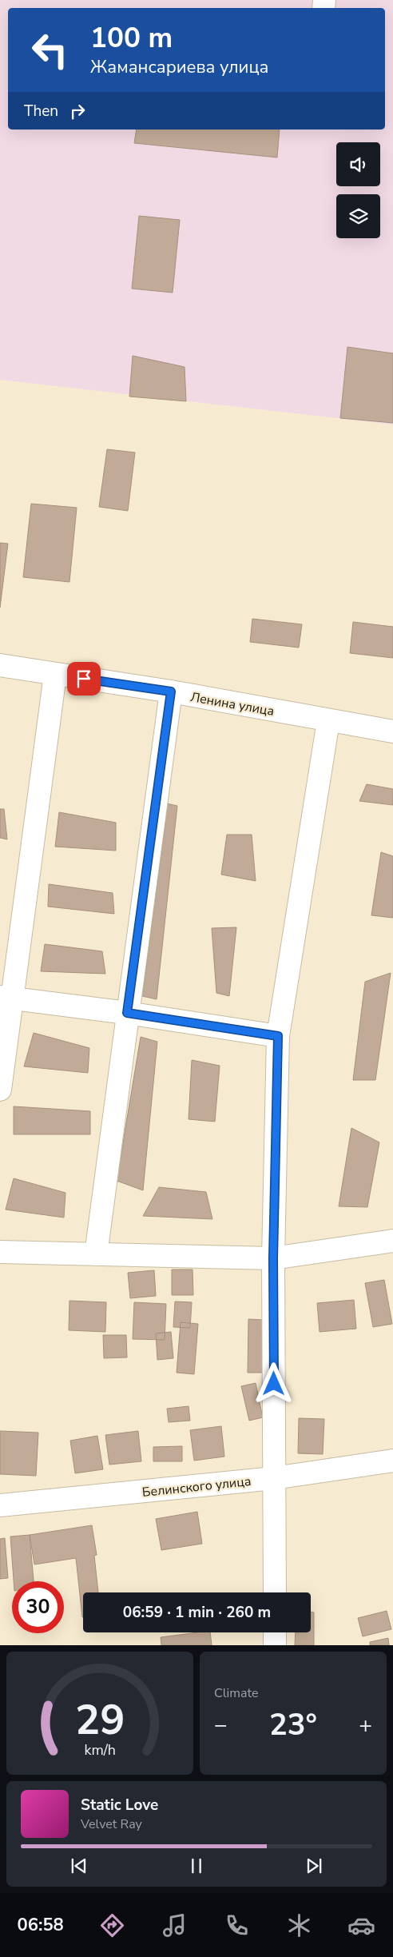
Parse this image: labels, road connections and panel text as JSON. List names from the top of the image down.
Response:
{
  "streets": {
    "street": ["Ленина улица", "Белинского улица"]
  },
  "page": {
    "turn": ["100 m", "Жамансариева улица"],
    "then": "Then",
    "limit": "30",
    "trip": "06:59 · 1 min · 260 m",
    "tile": "Climate",
    "heat": ["−", "23°", "+"],
    "song": ["Static Love", "Velvet Ray"],
    "tabs": "06:58",
    "gauge": ["29", "km/h"]
  }
}
